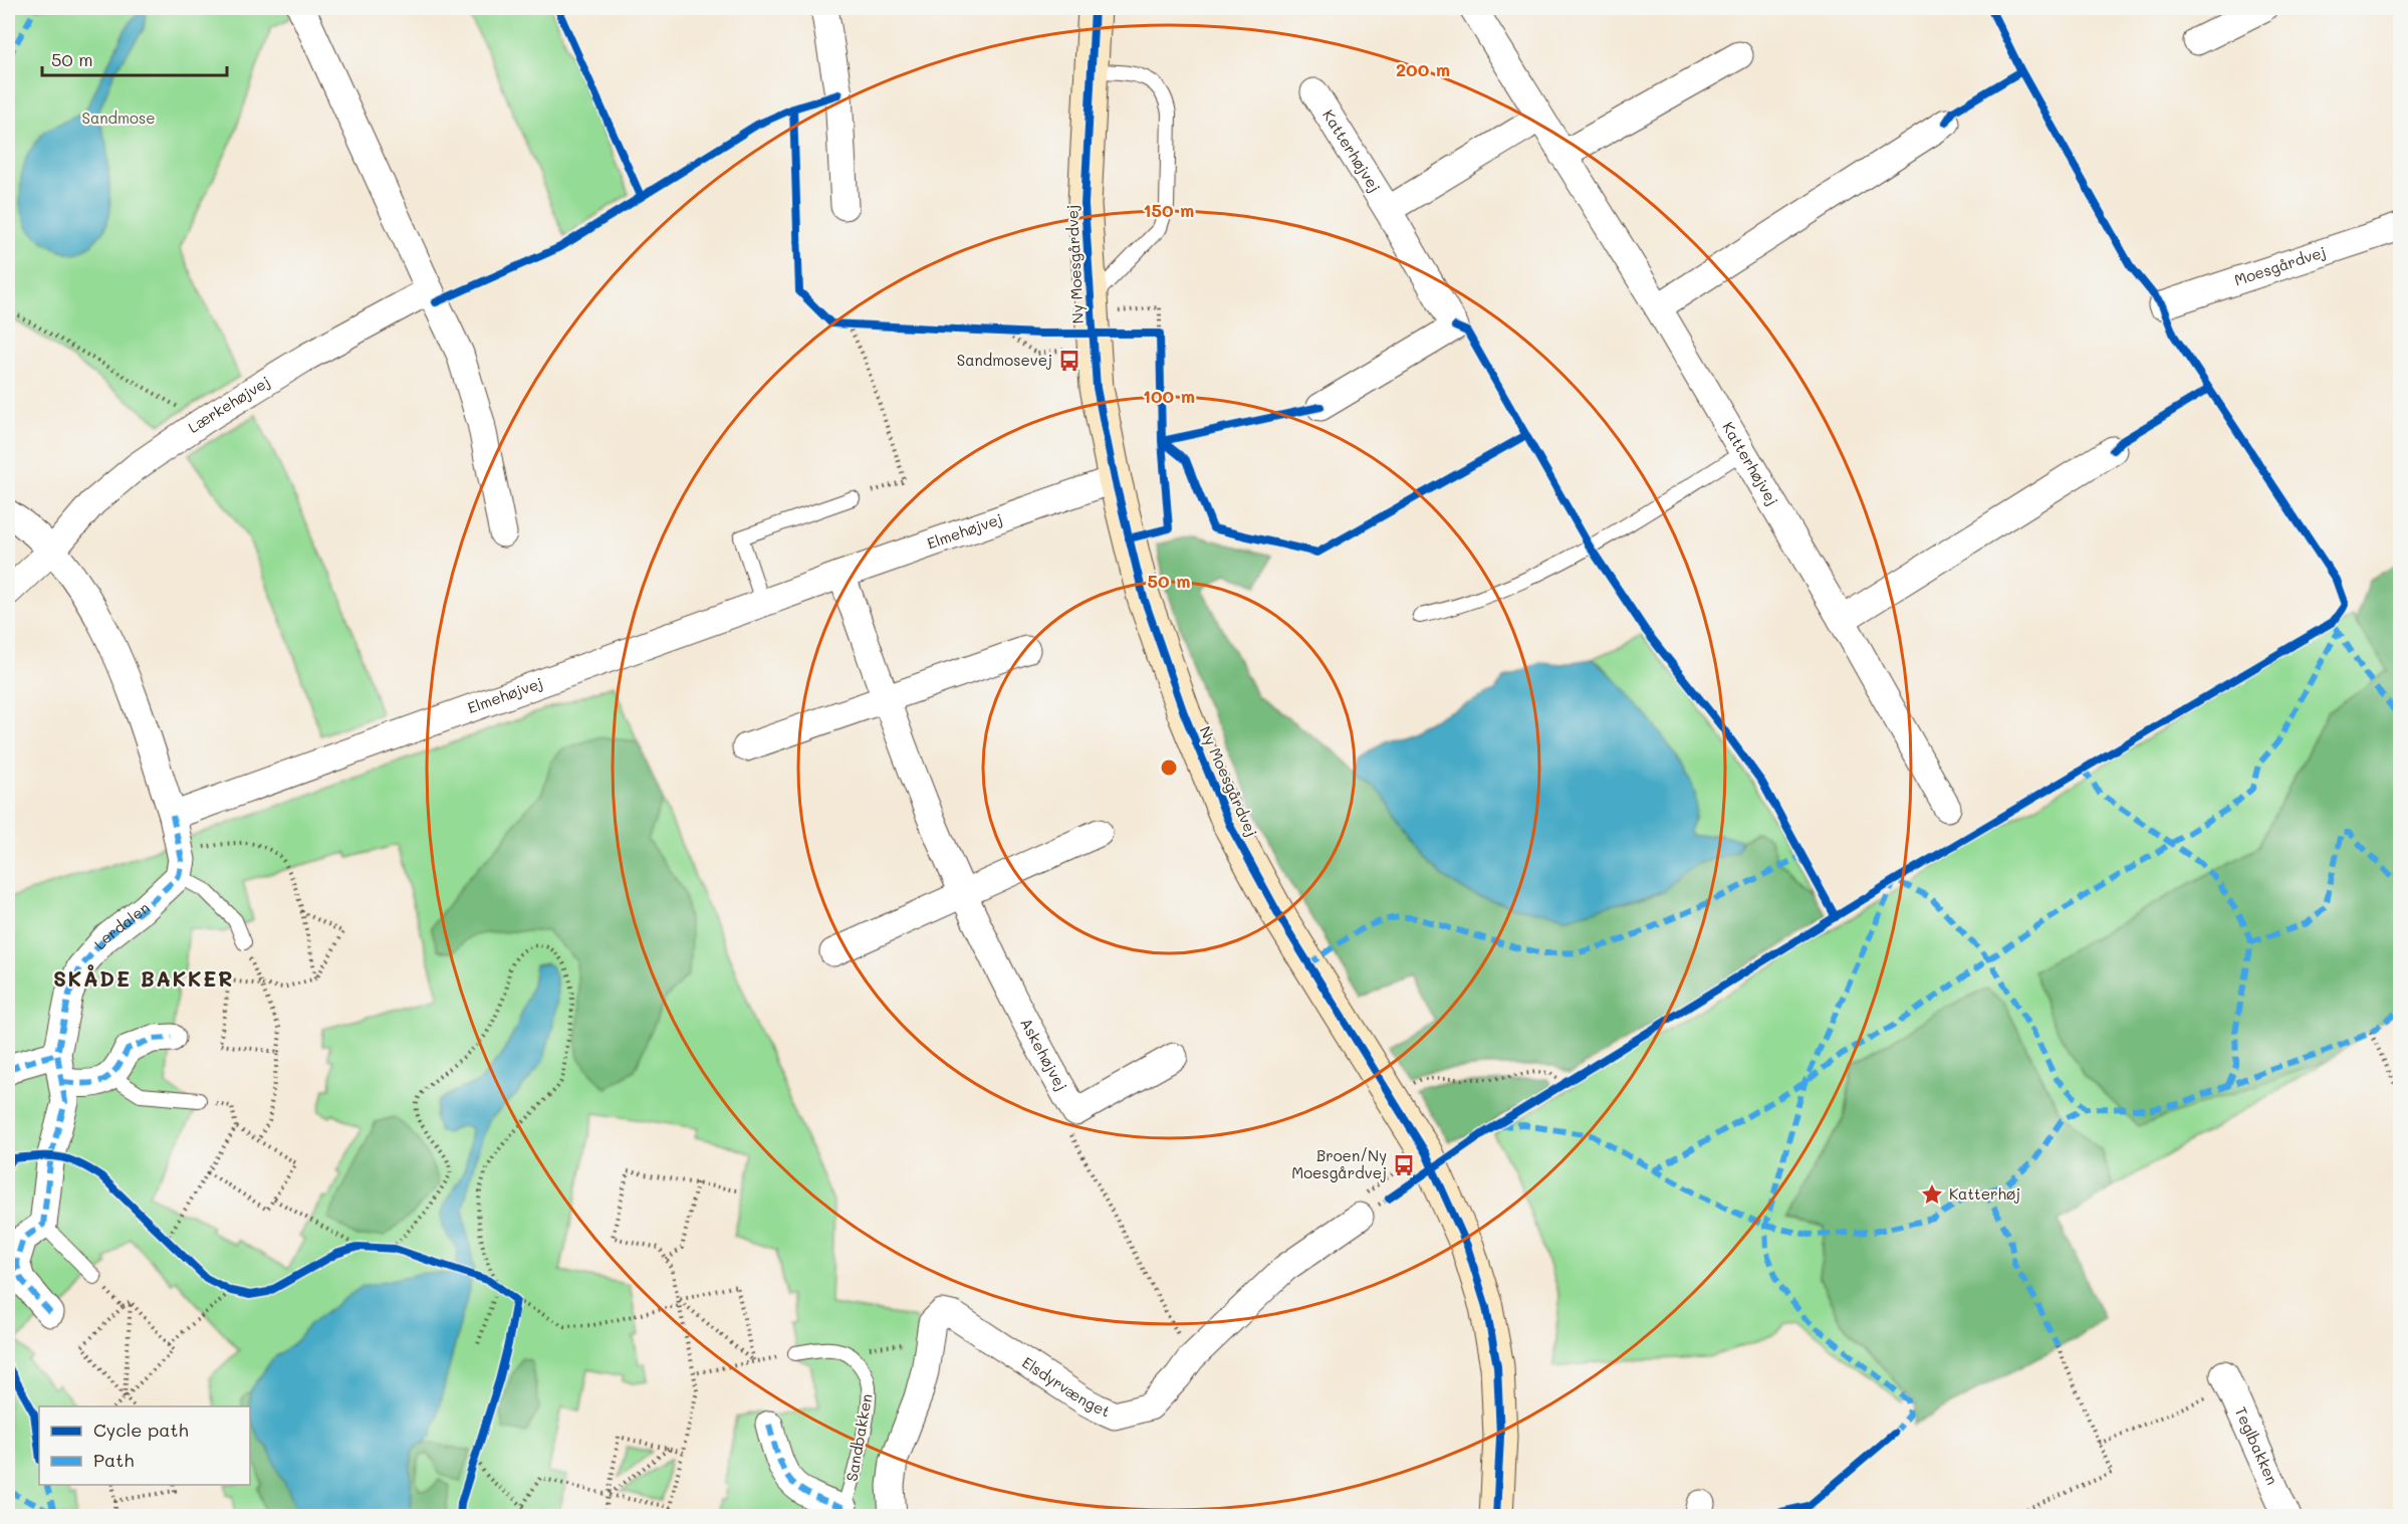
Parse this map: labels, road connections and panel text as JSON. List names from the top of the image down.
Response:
{
  "streets": {
    "street": [
      "Katterhøjvej",
      "Ny Moesgårdvej",
      "Moesgårdvej",
      "Lærkehøjvej",
      "Elmehøjvej",
      "Lerdalen",
      "Askehøjvej",
      "Elsdyrvænget",
      "Sandbakken",
      "Teglbakken"
    ]
  },
  "crossings": [
    ["Ny Moesgårdvej", "Elmehøjvej"],
    ["Elmehøjvej", "Askehøjvej"]
  ],
  "districts": ["SKÅDE BAKKER"],
  "parks": ["Sandmose"],
  "places": {
    "bus stop": ["Sandmosevej", "Broen/Ny Moesgårdvej"],
    "place": ["Katterhøj"]
  },
  "legend": ["Cycle path", "Path"],
  "scale_bar": "50 m",
  "rings": [
    "200 m",
    "150 m",
    "100 m",
    "50 m"
  ]
}
